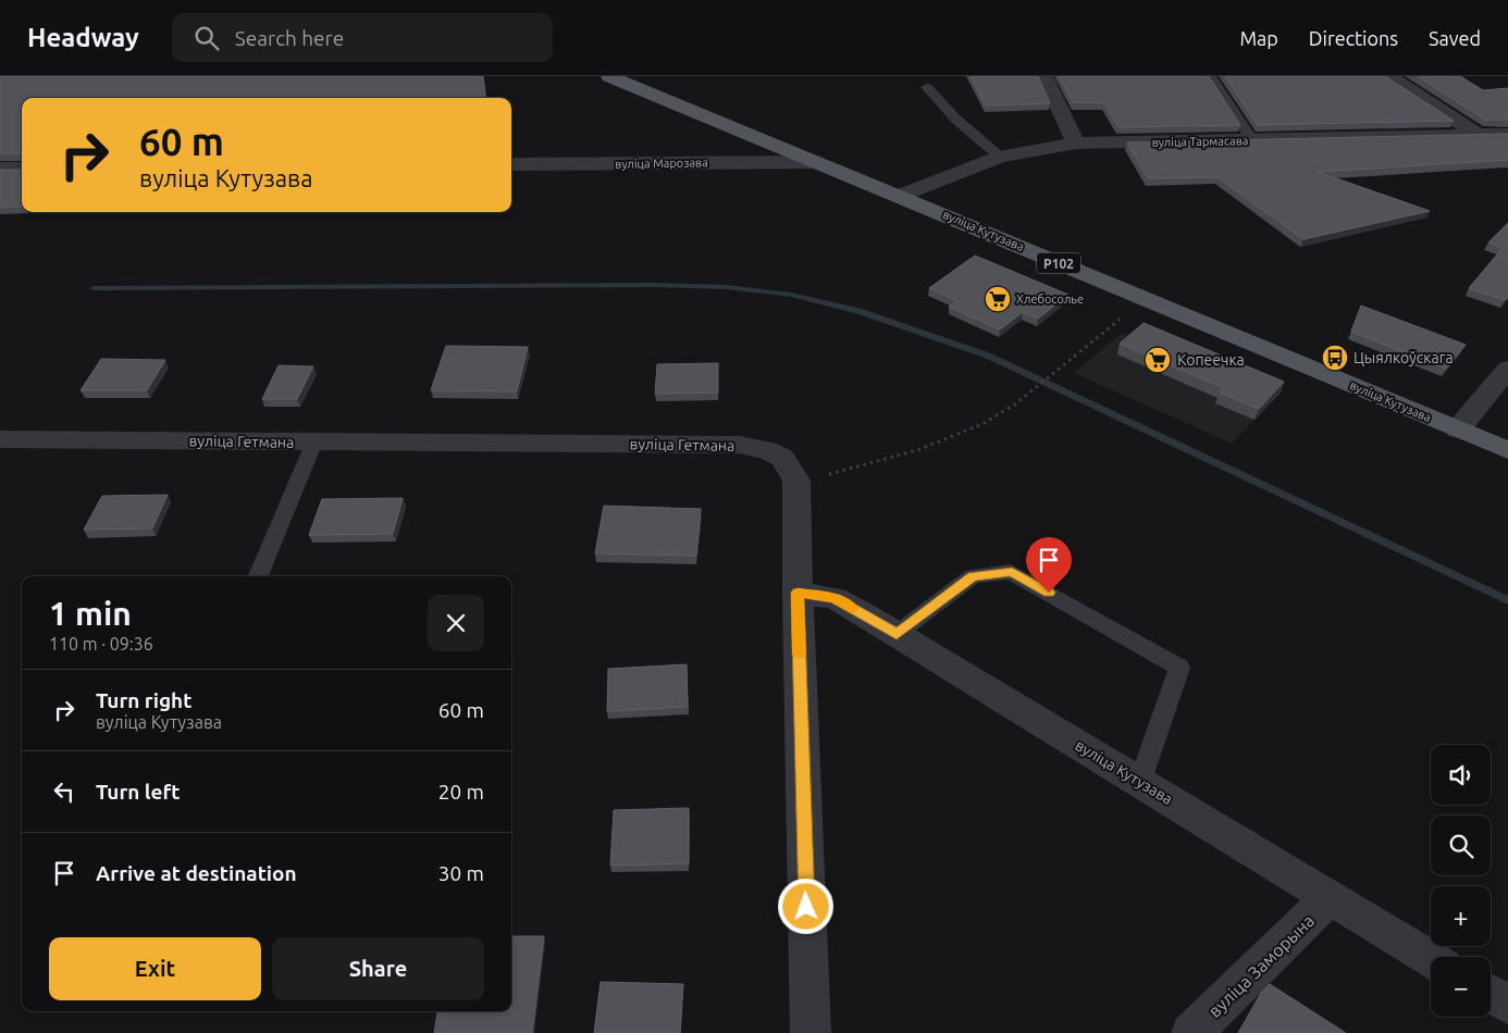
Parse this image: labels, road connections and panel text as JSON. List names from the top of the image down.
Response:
{
  "streets": {
    "main road": ["вуліца Кутузава", "Р102"],
    "street": [
      "вуліца Тармасава",
      "вуліца Марозава",
      "вуліца Гетмана",
      "вуліца Заморына"
    ]
  },
  "crossings": [
    ["вуліца Тармасава", "вуліца Кутузава"],
    ["вуліца Марозава", "вуліца Кутузава"],
    ["вуліца Кутузава", "вуліца Заморына"]
  ],
  "places": {
    "supermarket": ["Хлебосолье", "Копеечка"],
    "bus stop": ["Цыялкоўскага"]
  },
  "page": {
    "header": "Headway",
    "search": "Search here",
    "nav": ["Map", "Directions", "Saved"],
    "turn": ["60 m", "вуліца Кутузава"],
    "heading": ["1 min", "110 m · 09:36"],
    "list": [
      {
        "name": "Turn right",
        "note": "вуліца Кутузава",
        "value": "60 m"
      },
      {
        "name": "Turn left",
        "value": "20 m"
      },
      {
        "name": "Arrive at destination",
        "value": "30 m"
      }
    ],
    "map_buttons": ["+", "−"],
    "buttons": ["Exit", "Share"]
  }
}
